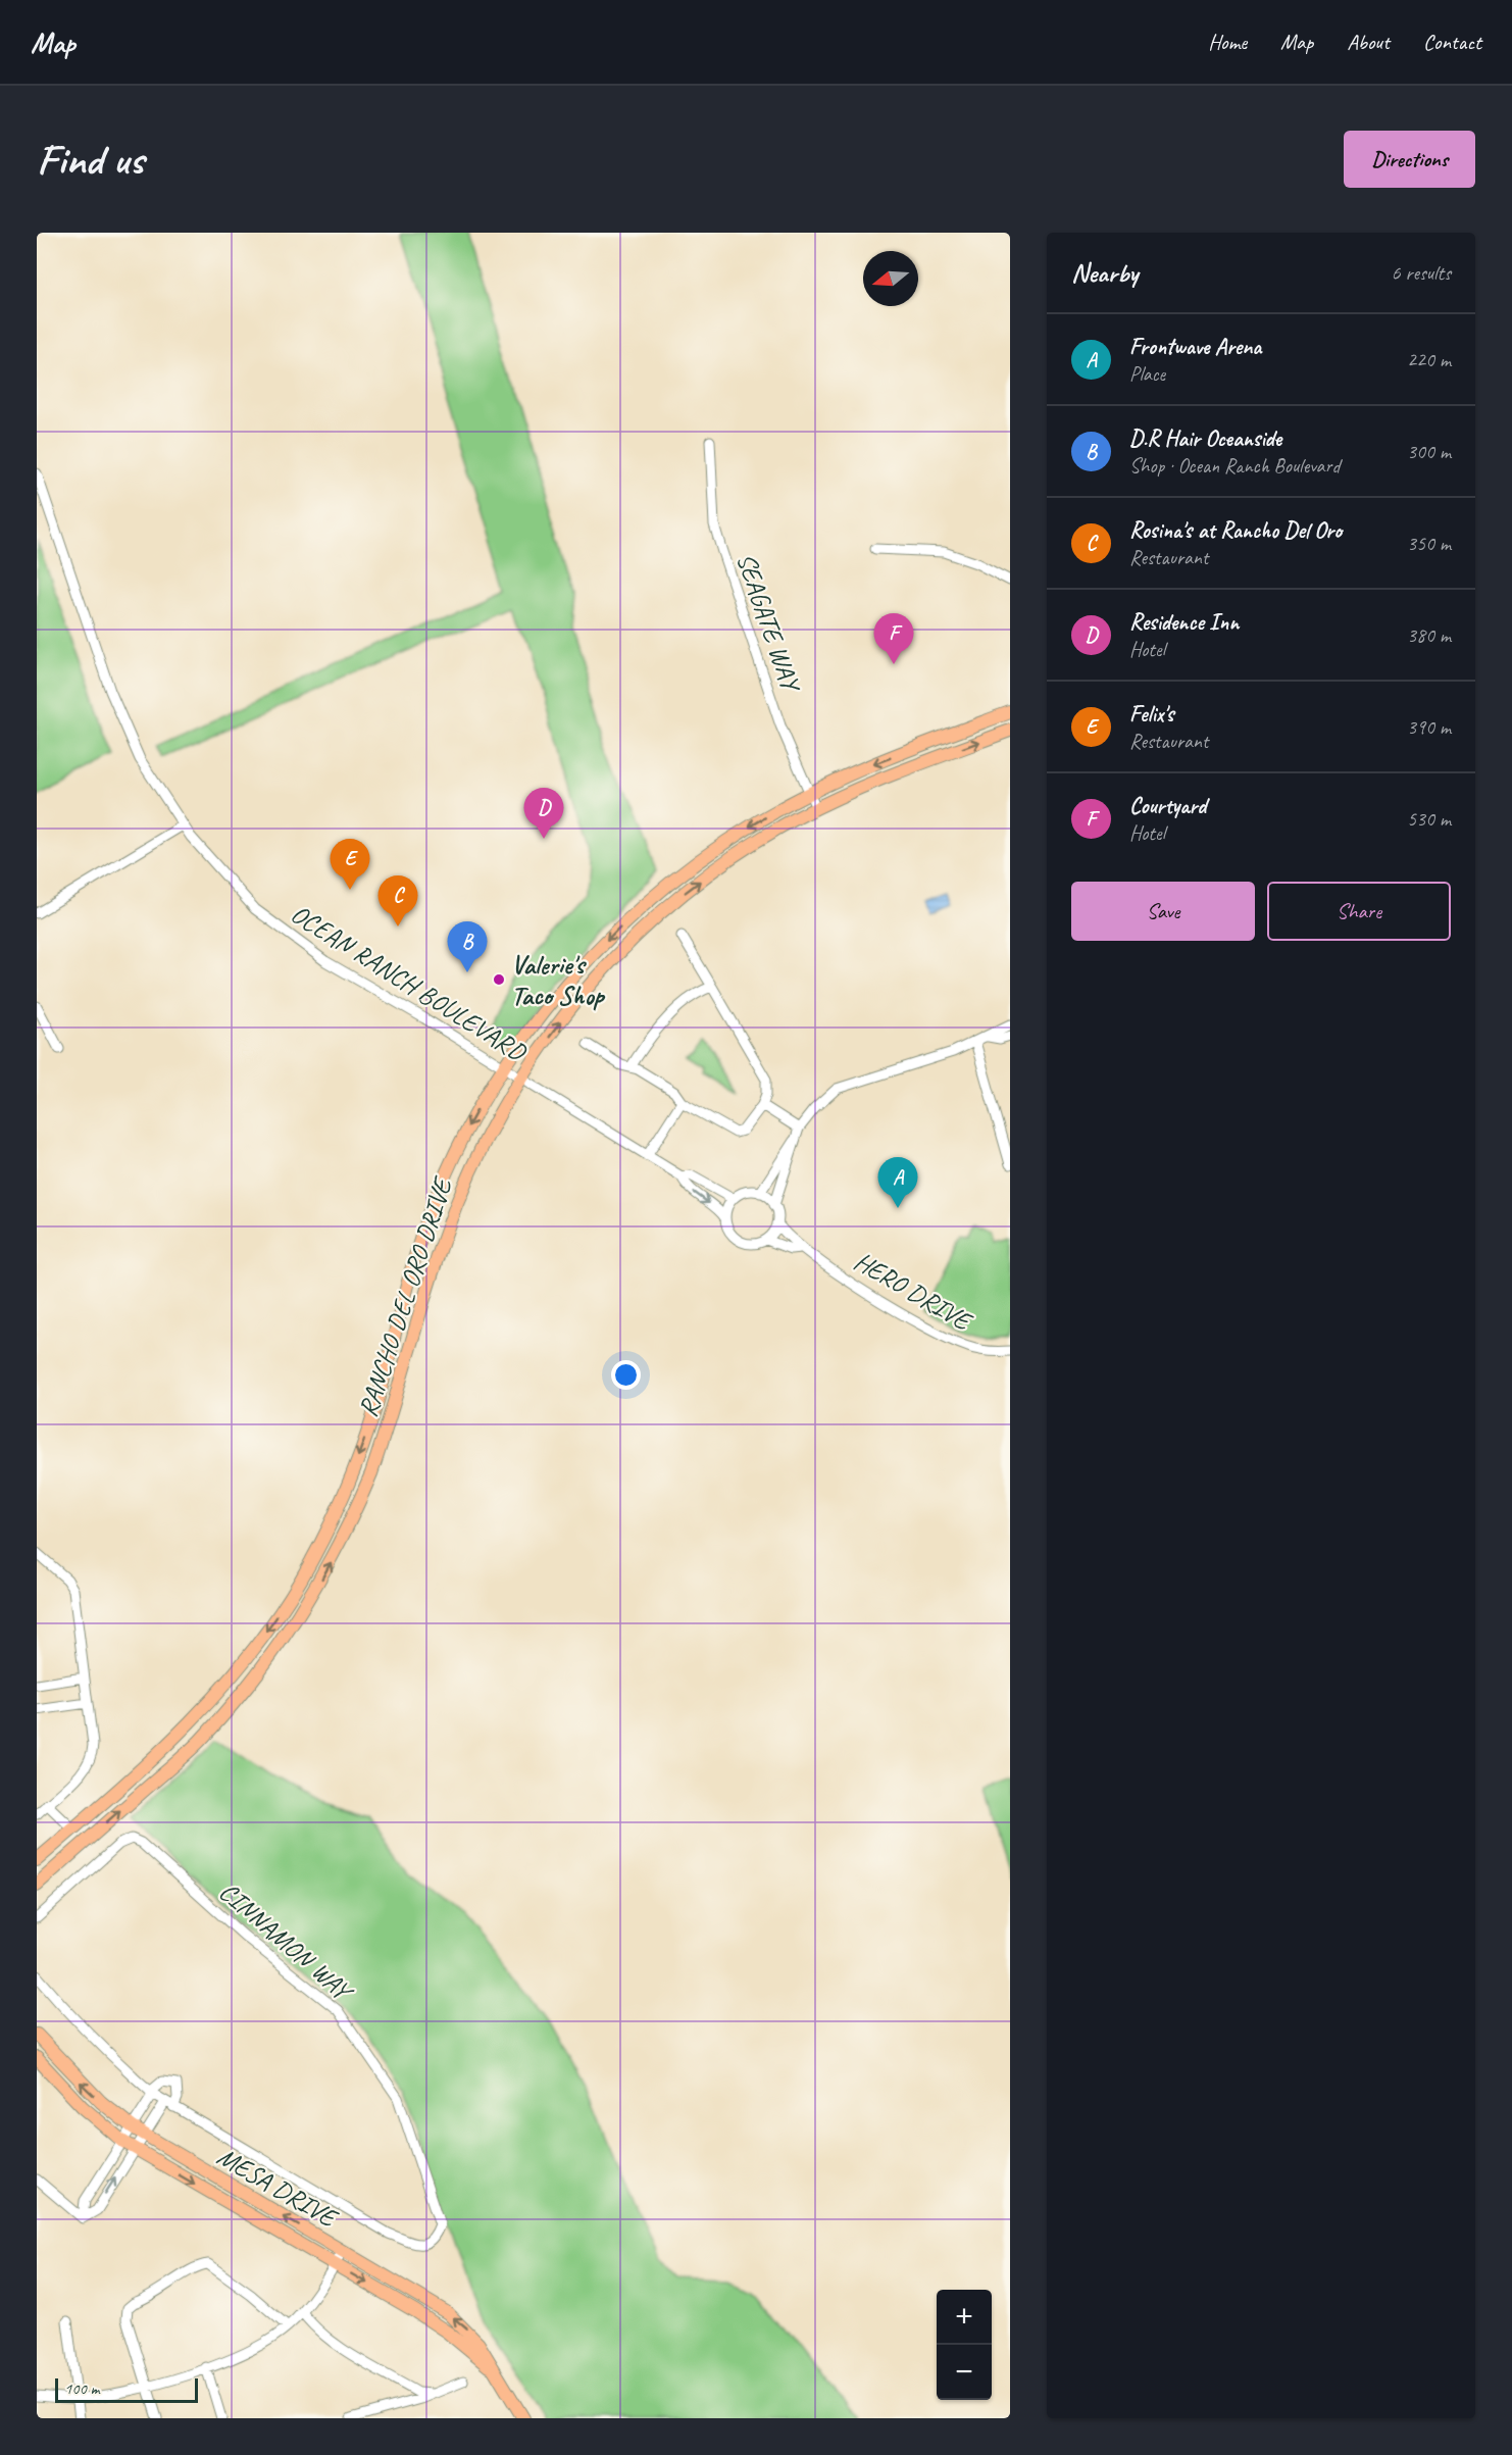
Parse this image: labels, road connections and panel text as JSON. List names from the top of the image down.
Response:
{
  "streets": {
    "main road": ["RANCHO DEL ORO DRIVE", "MESA DRIVE"],
    "street": [
      "SEAGATE WAY",
      "OCEAN RANCH BOULEVARD",
      "HERO DRIVE",
      "CINNAMON WAY"
    ]
  },
  "crossings": [
    ["SEAGATE WAY", "RANCHO DEL ORO DRIVE"],
    ["OCEAN RANCH BOULEVARD", "RANCHO DEL ORO DRIVE"]
  ],
  "places": ["Valerie's Taco Shop"],
  "scale_bar": "100 m",
  "north": "left",
  "page": {
    "header": "Map",
    "nav": [
      "Home",
      "Map",
      "About",
      "Contact"
    ],
    "buttons": [
      "Directions",
      ["Save", "Share"]
    ],
    "title": "Find us",
    "heading": ["Nearby", "6 results"],
    "list": [
      {
        "mark": "A",
        "name": "Frontwave Arena",
        "note": "Place",
        "value": "220 m"
      },
      {
        "mark": "B",
        "name": "D.R Hair Oceanside",
        "note": "Shop · Ocean Ranch Boulevard",
        "value": "300 m"
      },
      {
        "mark": "C",
        "name": "Rosina's at Rancho Del Oro",
        "note": "Restaurant",
        "value": "350 m"
      },
      {
        "mark": "D",
        "name": "Residence Inn",
        "note": "Hotel",
        "value": "380 m"
      },
      {
        "mark": "E",
        "name": "Felix's",
        "note": "Restaurant",
        "value": "390 m"
      },
      {
        "mark": "F",
        "name": "Courtyard",
        "note": "Hotel",
        "value": "530 m"
      }
    ],
    "pins": [
      "F",
      "D",
      "E",
      "C",
      "B",
      "A"
    ],
    "map_buttons": ["+", "−"],
    "scale": "100 m"
  }
}
